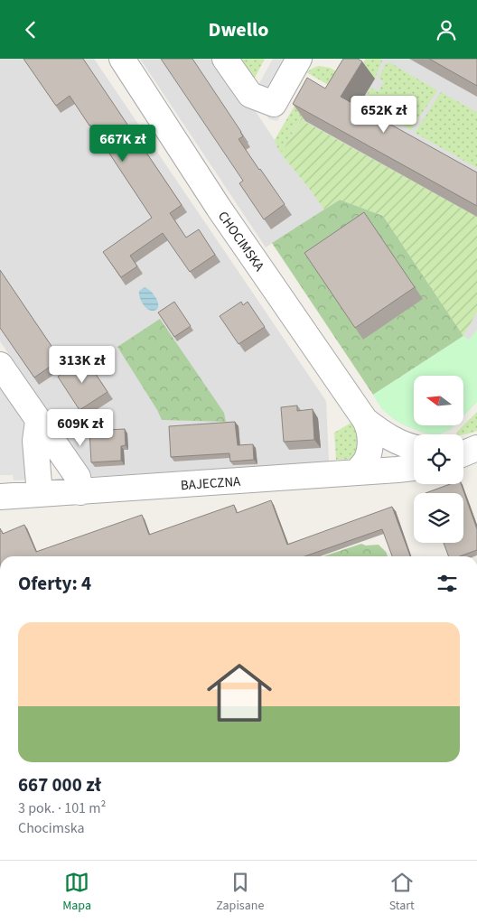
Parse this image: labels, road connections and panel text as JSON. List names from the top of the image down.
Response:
{
  "streets": {
    "street": ["CHOCIMSKA", "BAJECZNA"]
  },
  "crossings": [
    ["CHOCIMSKA", "BAJECZNA"]
  ],
  "north": "left",
  "page": {
    "header": "Dwello",
    "price": [
      "652K zł",
      "667K zł",
      "313K zł",
      "609K zł"
    ],
    "heading": "Oferty: 4",
    "list": [
      {
        "name": "667 000 zł",
        "note": "3 pok. · 101 m² · Chocimska"
      }
    ],
    "tabs": ["Mapa", "Zapisane", "Start"]
  }
}
